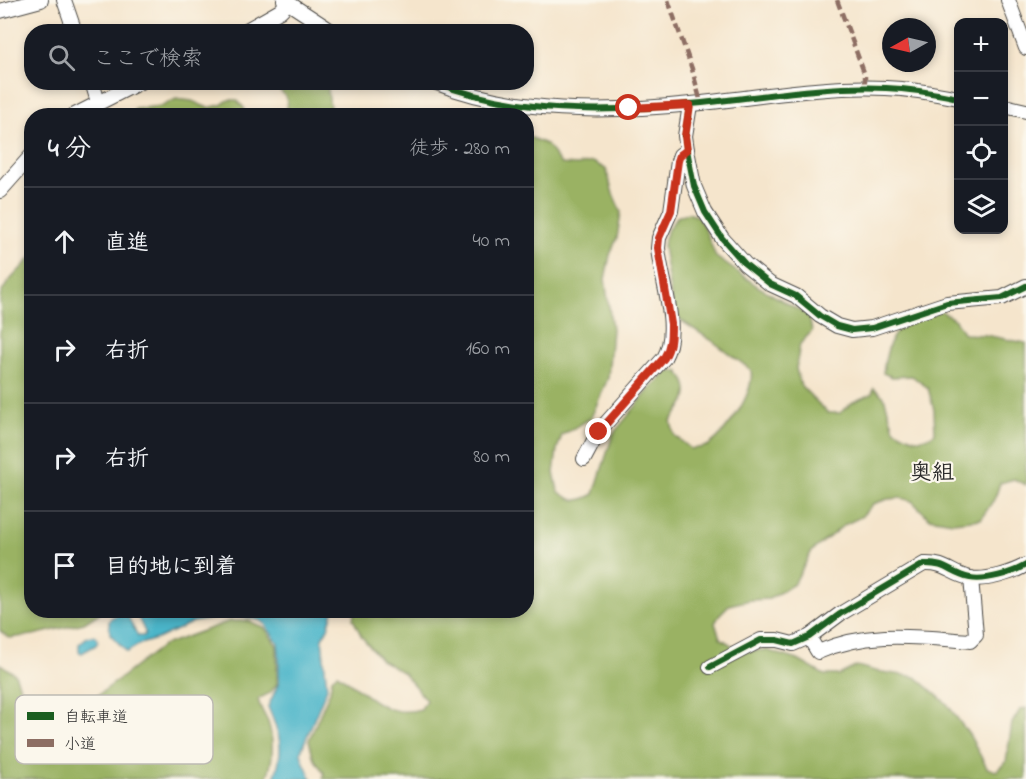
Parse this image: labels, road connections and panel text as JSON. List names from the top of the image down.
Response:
{
  "districts": ["奥組"],
  "legend": ["自転車道", "小道"],
  "north": "left",
  "page": {
    "map_buttons": ["+", "−"],
    "search": "ここで検索",
    "heading": ["4 分", "徒歩 · 280 m"],
    "list": [
      ["直進", "40 m"],
      ["右折", "160 m"],
      ["右折", "80 m"],
      "目的地に到着"
    ]
  }
}
